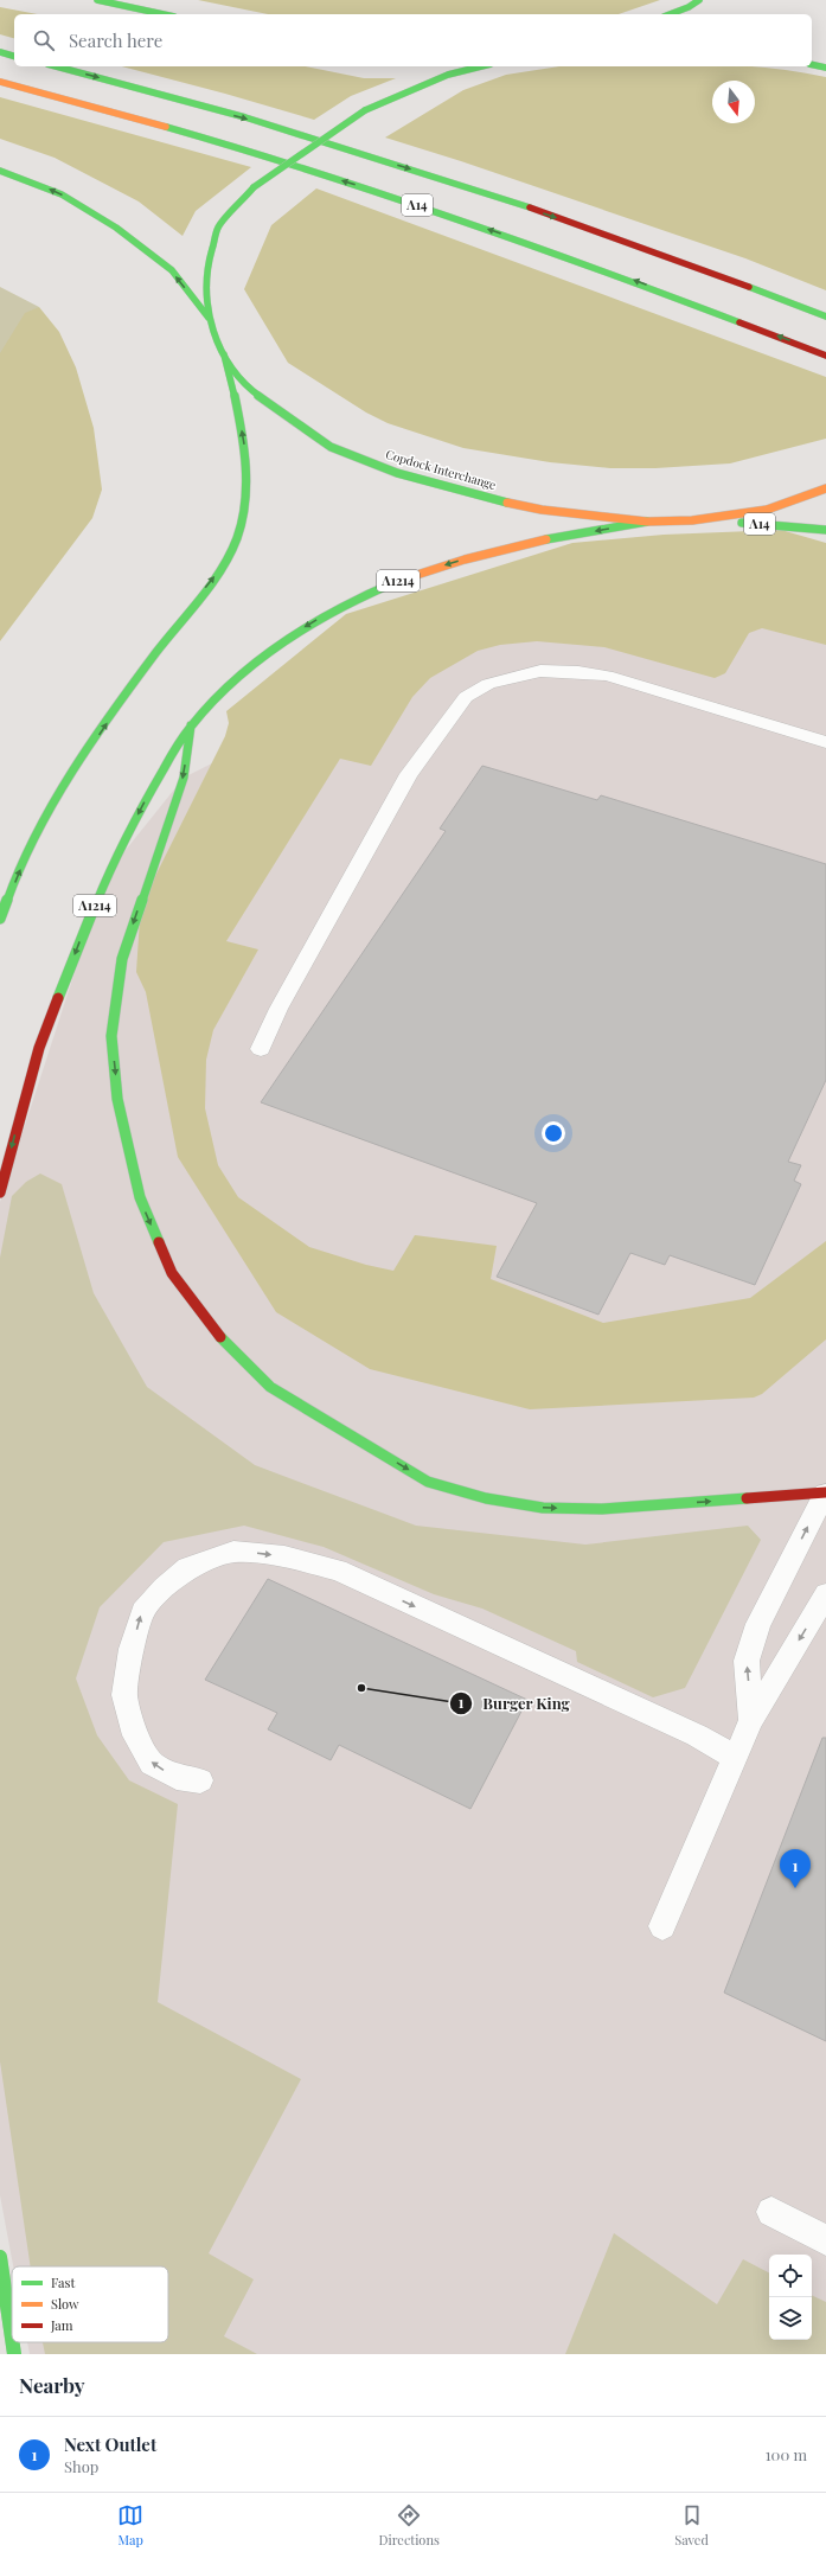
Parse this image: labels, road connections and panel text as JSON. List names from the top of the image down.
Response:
{
  "streets": {
    "main road": ["A14", "Copdock Interchange", "A1214"]
  },
  "crossings": [
    ["A14", "Copdock Interchange"],
    ["Copdock Interchange", "A1214"]
  ],
  "places": ["Burger King"],
  "legend": ["Fast", "Slow", "Jam"],
  "north": "bottom",
  "page": {
    "search": "Search here",
    "pins": "1",
    "heading": "Nearby",
    "list": [
      {
        "mark": "1",
        "name": "Next Outlet",
        "note": "Shop",
        "value": "100 m"
      }
    ],
    "nav": ["Map", "Directions", "Saved"]
  }
}
